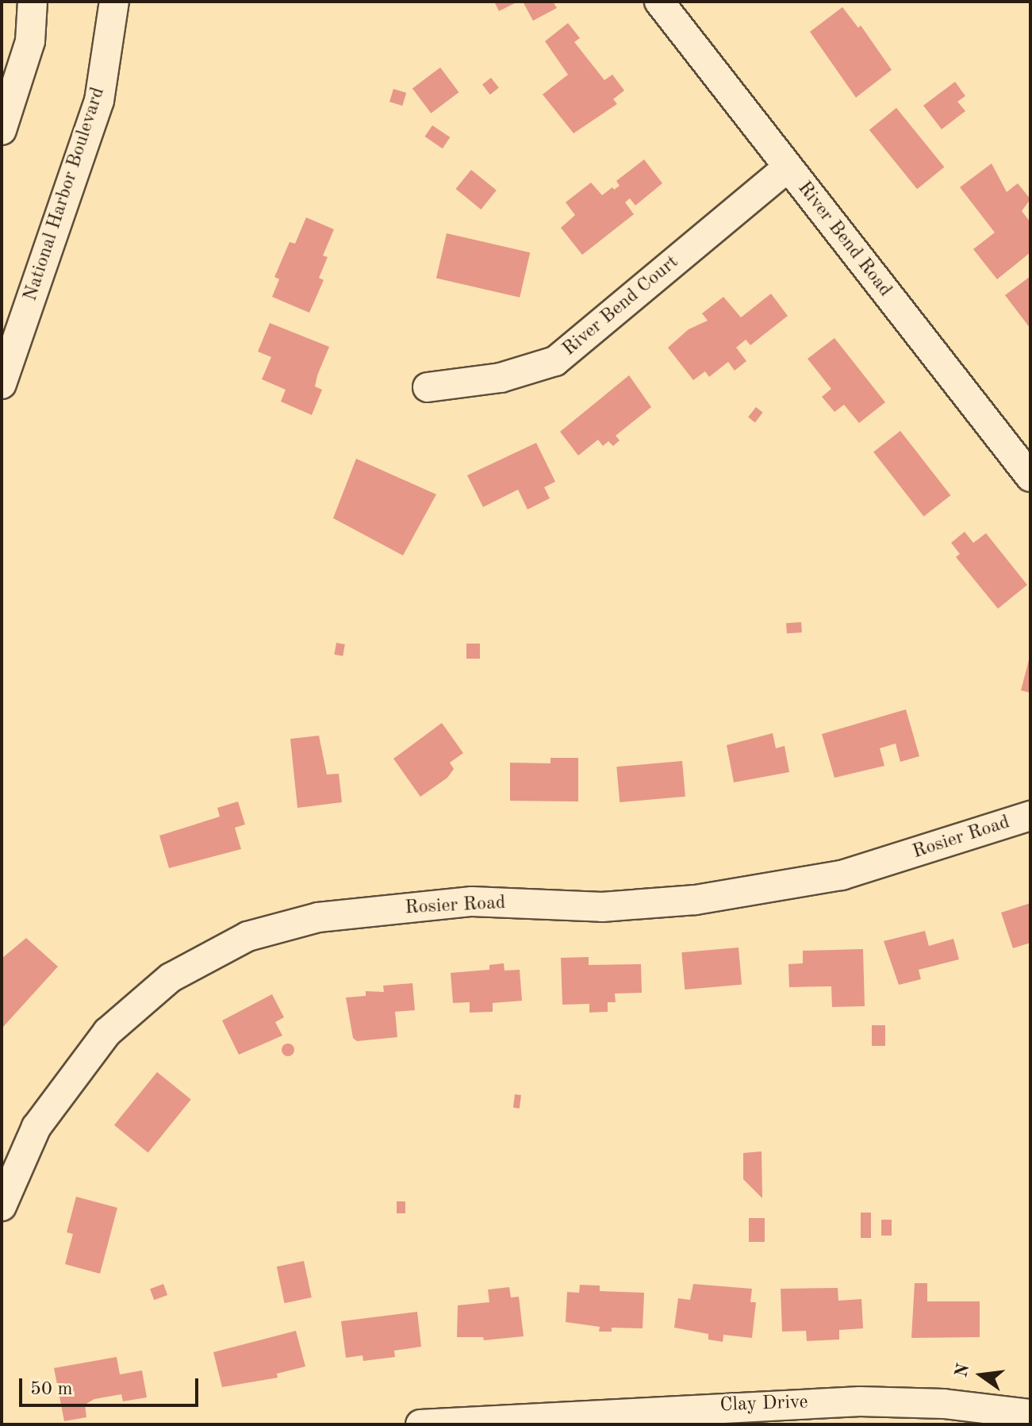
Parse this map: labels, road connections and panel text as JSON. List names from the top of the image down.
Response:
{
  "streets": {
    "street": [
      "National Harbor Boulevard",
      "River Bend Road",
      "River Bend Court",
      "Rosier Road",
      "Clay Drive"
    ]
  },
  "crossings": [
    ["River Bend Road", "River Bend Court"]
  ],
  "scale_bar": "50 m",
  "north": "left"
}
